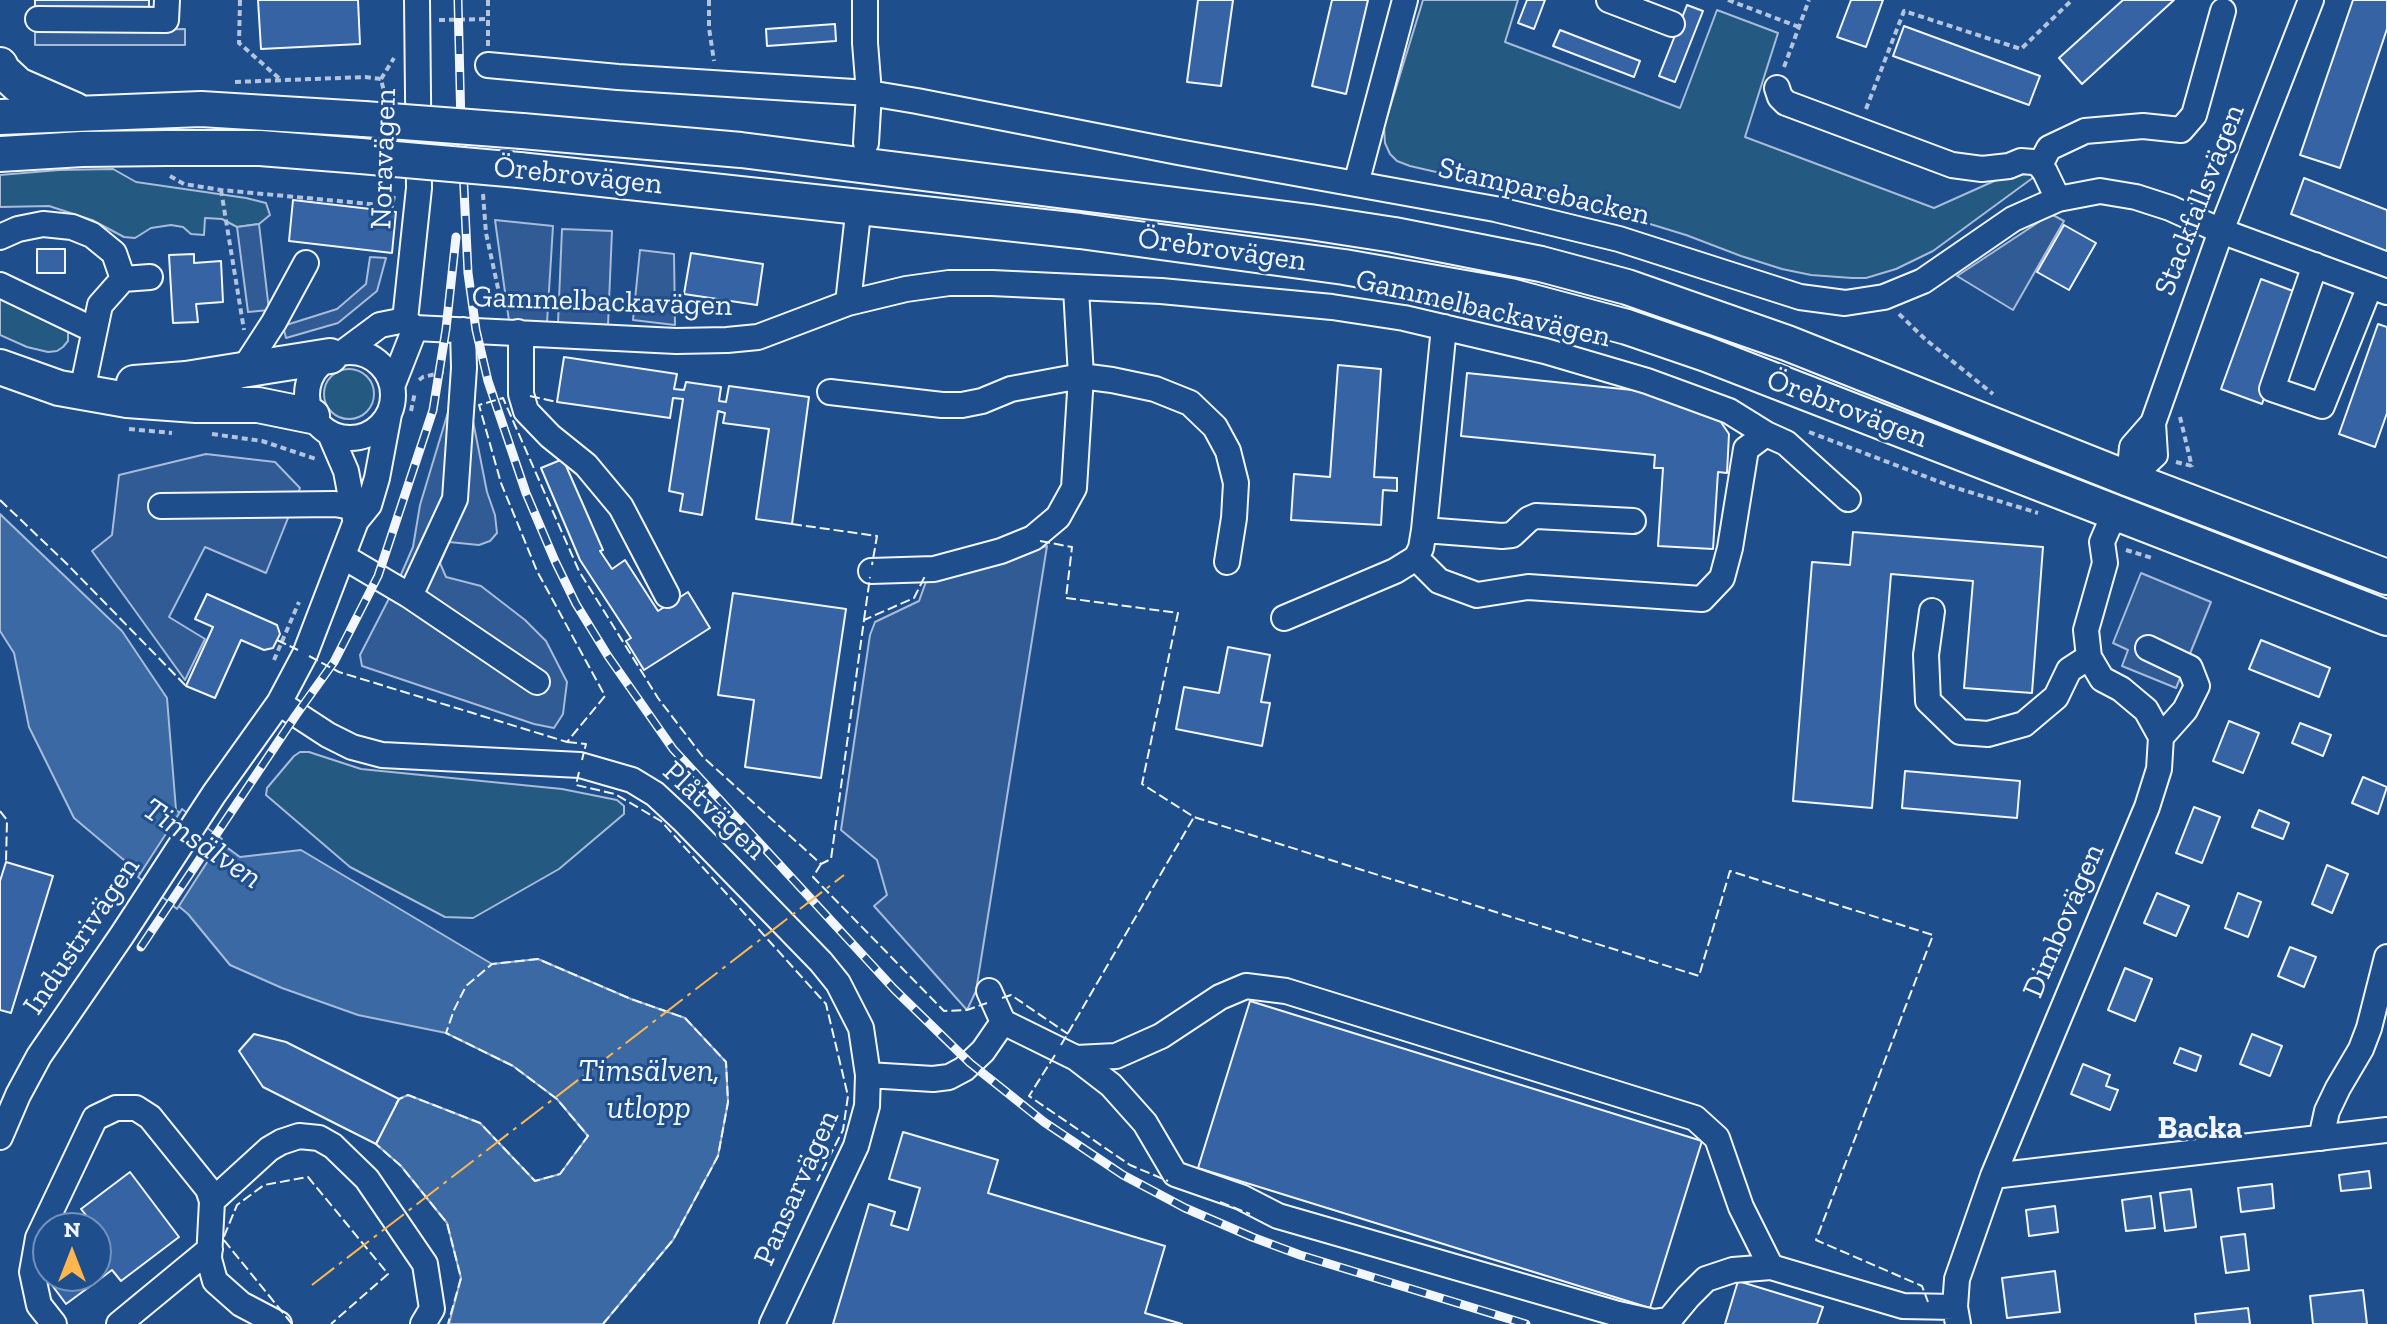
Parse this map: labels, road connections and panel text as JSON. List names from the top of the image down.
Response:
{
  "streets": {
    "highway": ["Örebrovägen"],
    "street": [
      "Noravägen",
      "Stamparebacken",
      "Stackfallsvägen",
      "Gammelbackavägen",
      "Plåtvägen",
      "Dimbovägen",
      "Industrivägen",
      "Pansarvägen"
    ]
  },
  "crossings": [
    ["Noravägen", "Gammelbackavägen"],
    ["Noravägen", "Industrivägen"],
    ["Örebrovägen", "Stackfallsvägen"],
    ["Stamparebacken", "Stackfallsvägen"],
    ["Plåtvägen", "Industrivägen"],
    ["Plåtvägen", "Pansarvägen"]
  ],
  "districts": ["Backa"],
  "water": ["Timsälven", "Timsälven, utlopp"],
  "north": "top"
}
